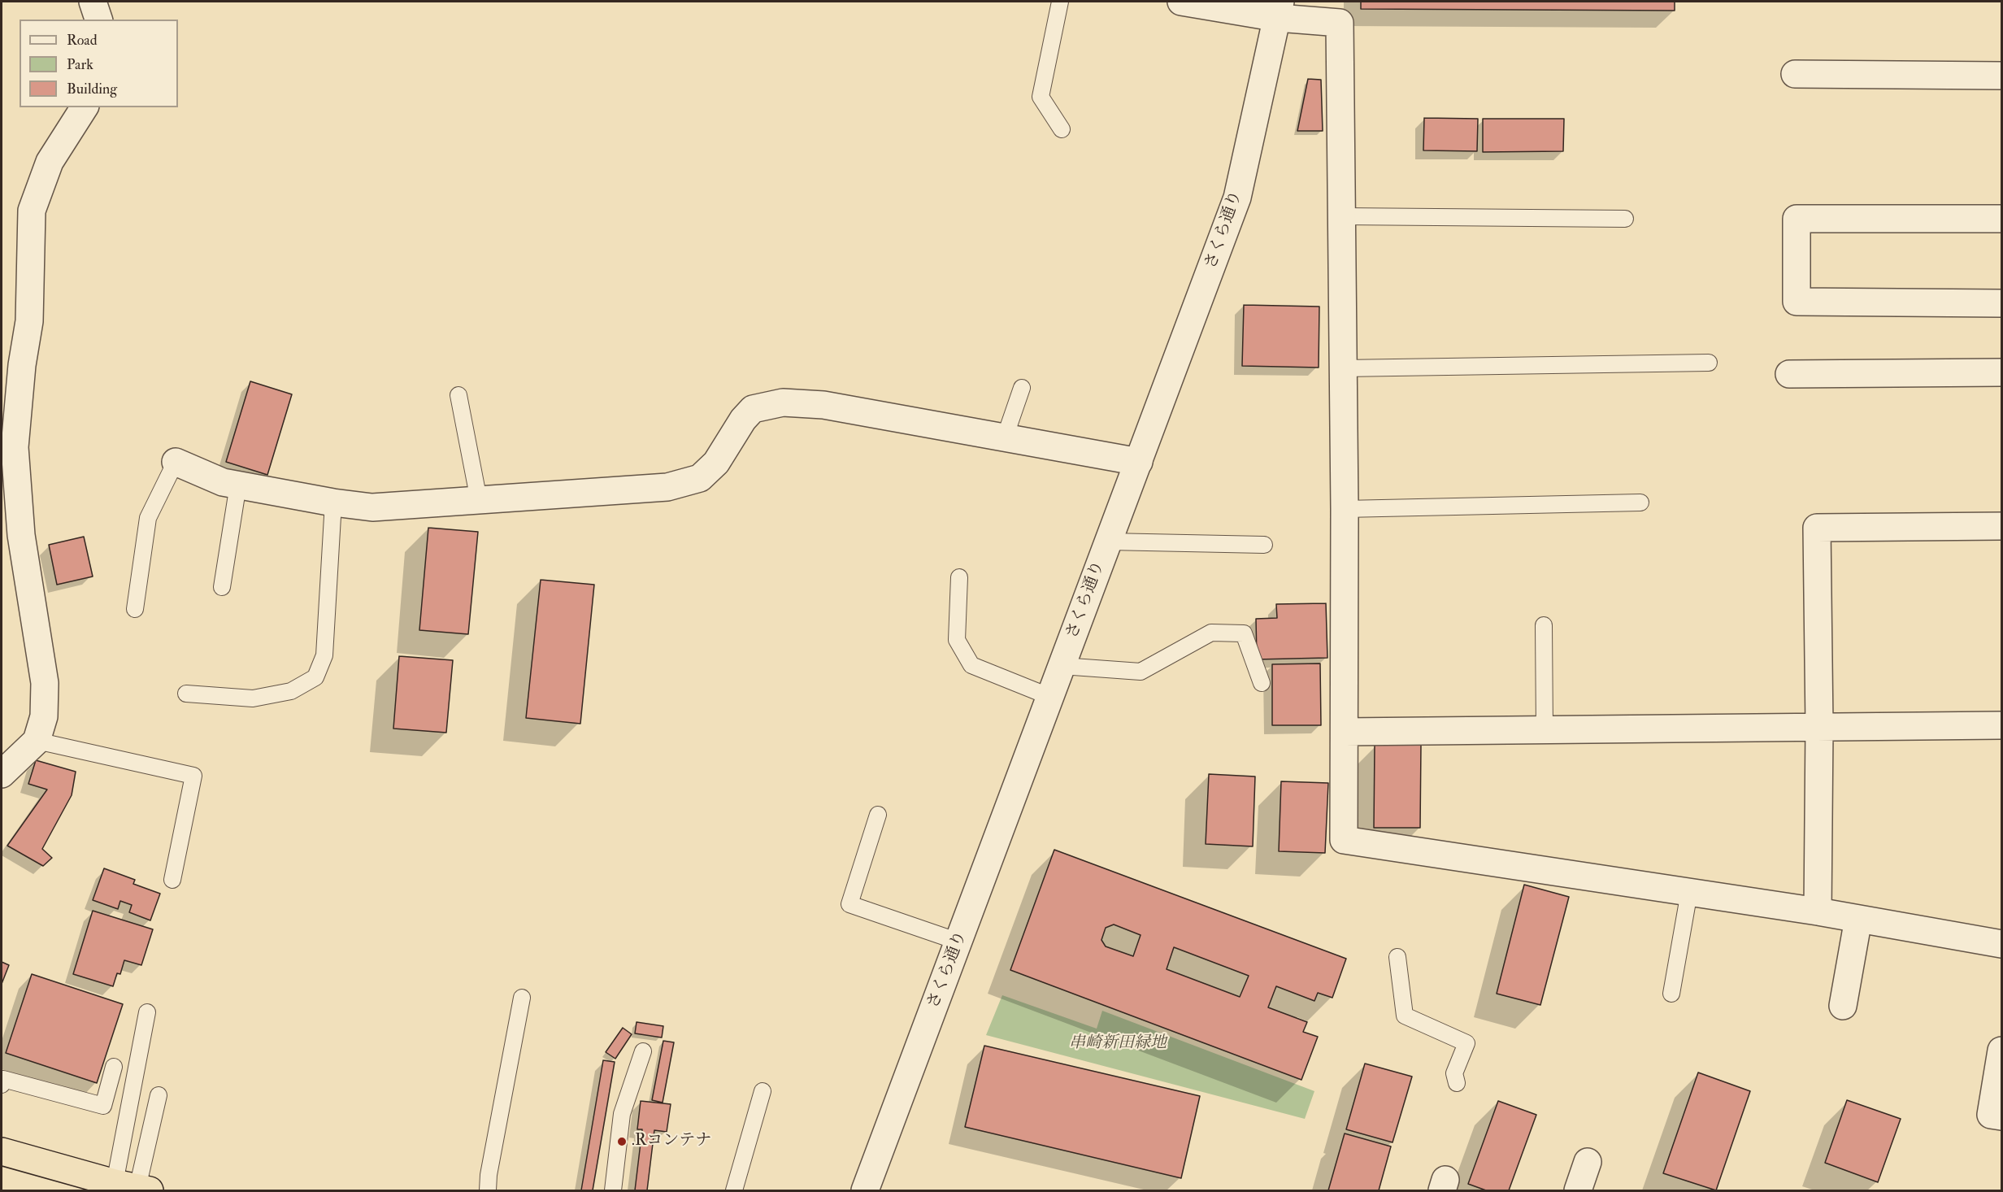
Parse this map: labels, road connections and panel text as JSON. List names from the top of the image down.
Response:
{
  "streets": {
    "street": ["さくら通り"]
  },
  "parks": ["串崎新田緑地"],
  "places": [".Rコンテナ"],
  "legend": ["Road", "Park", "Building"]
}
